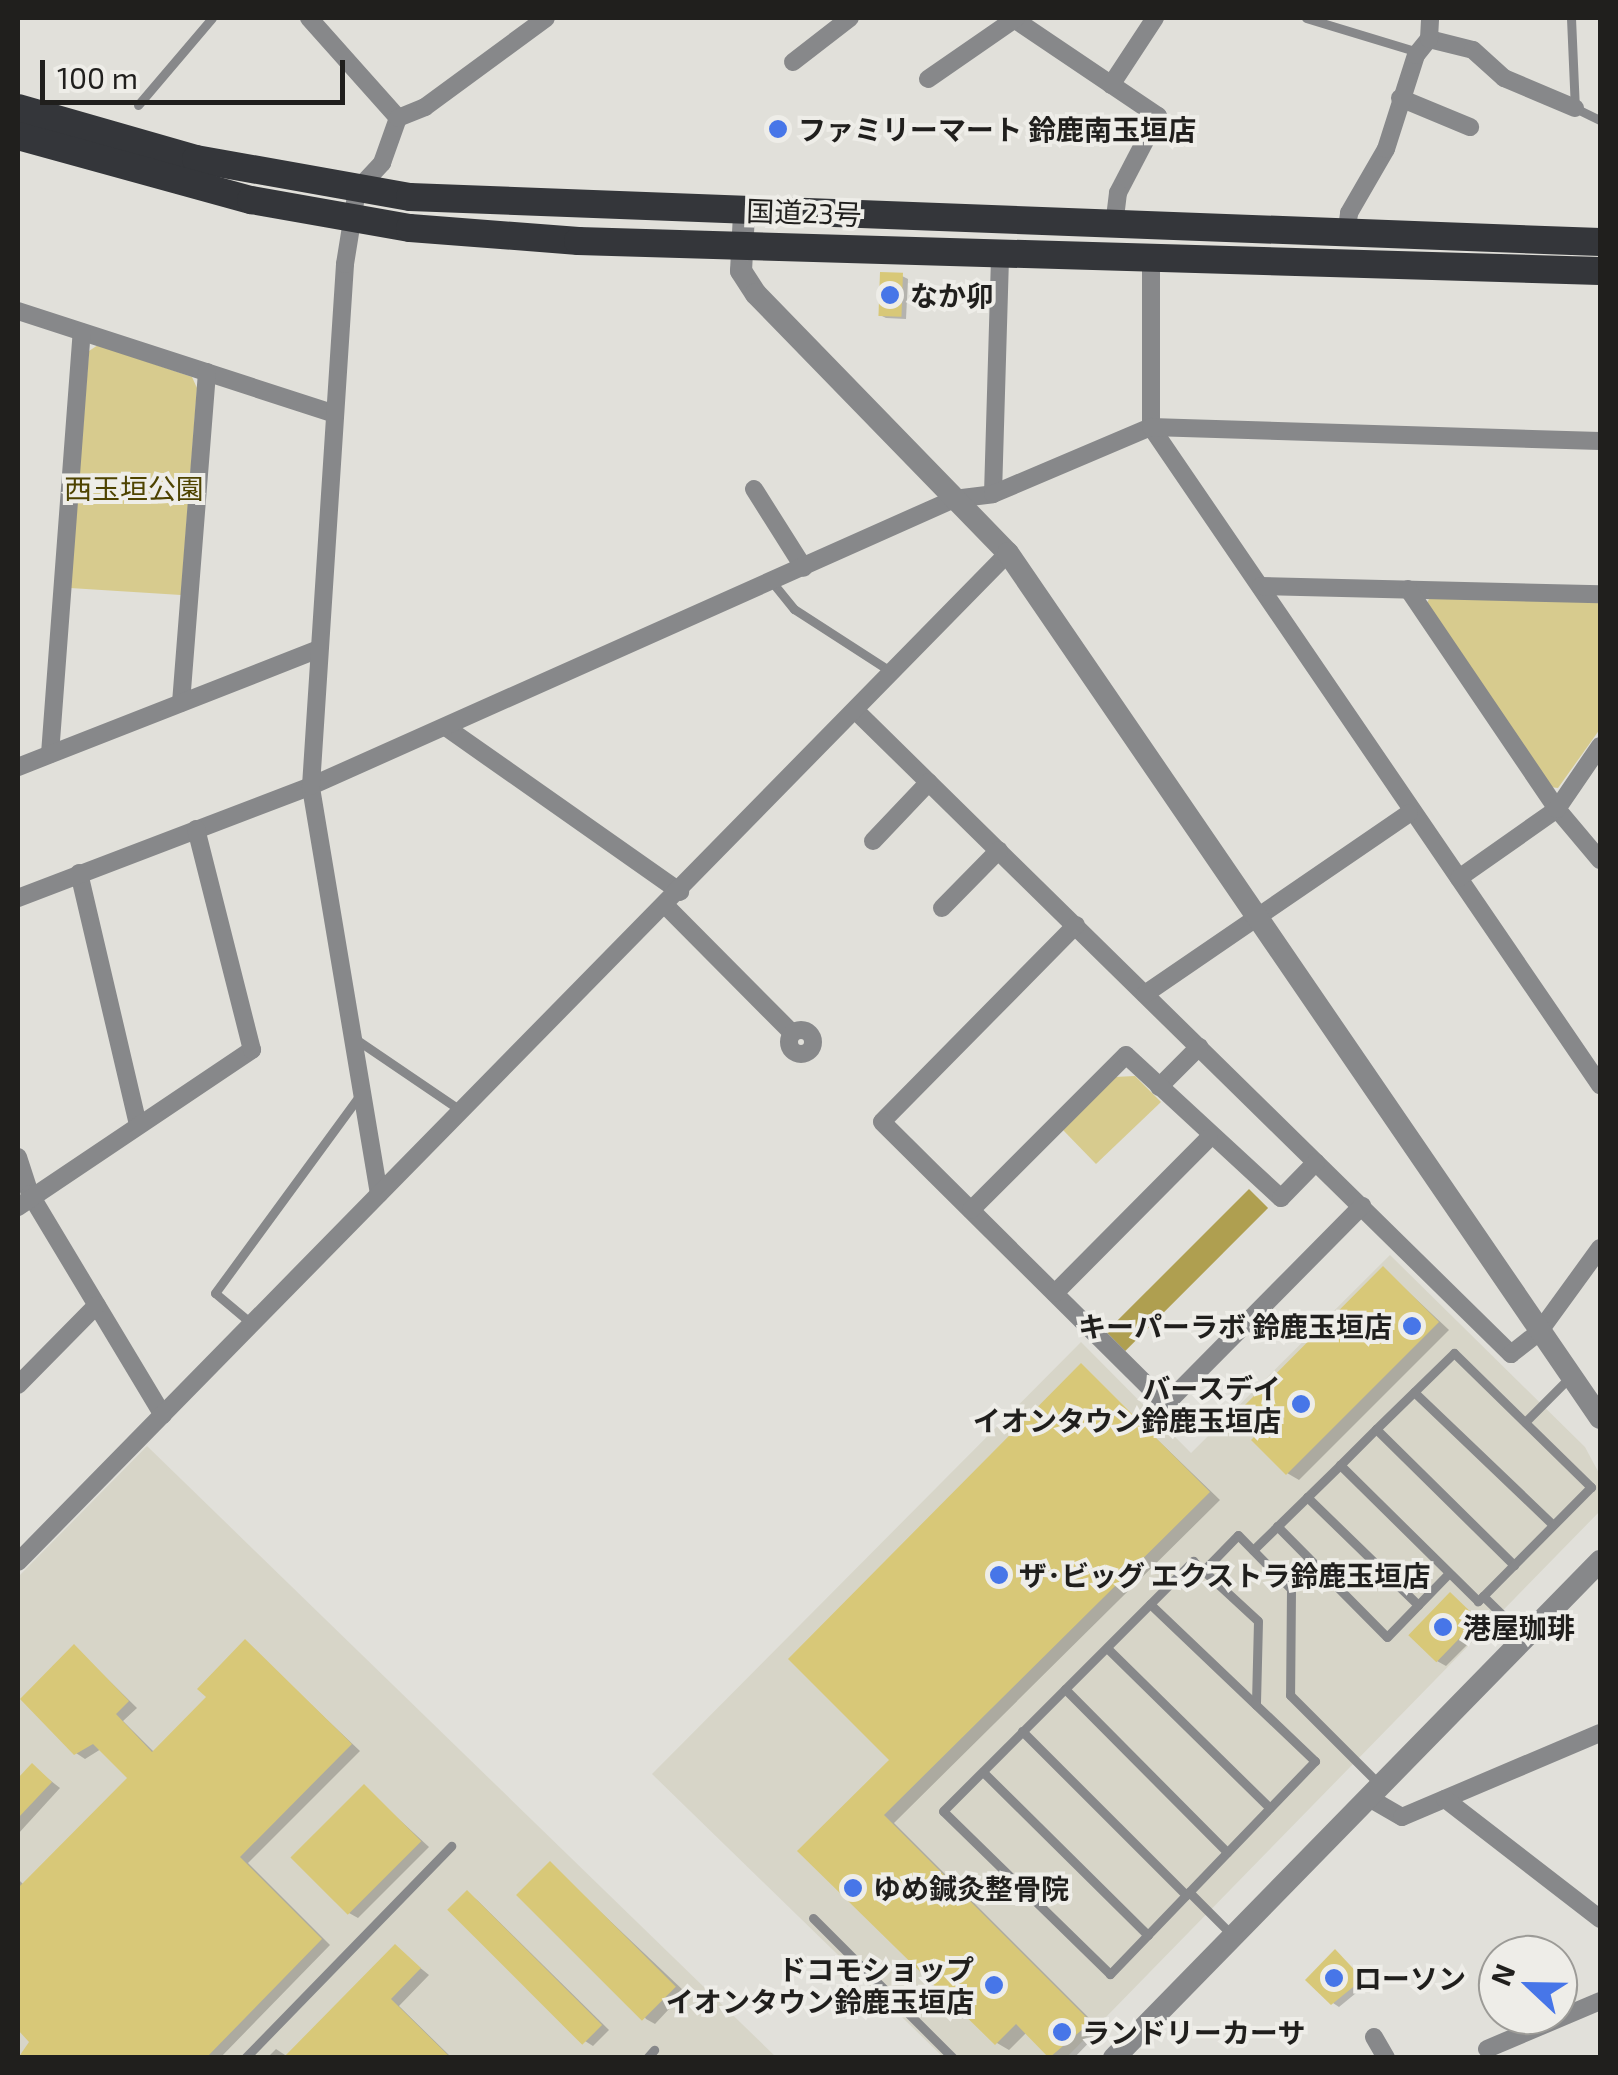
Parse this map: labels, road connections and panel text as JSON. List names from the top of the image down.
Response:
{
  "streets": {
    "highway": ["国道23号"]
  },
  "parks": ["西玉垣公園"],
  "places": [
    "ファミリーマート 鈴鹿南玉垣店",
    "なか卯",
    "キーパーラボ 鈴鹿玉垣店",
    "バースデイ イオンタウン鈴鹿玉垣店",
    "ザ･ビッグ エクストラ鈴鹿玉垣店",
    "港屋珈琲",
    "ゆめ鍼灸整骨院",
    "ローソン",
    "ドコモショップ イオンタウン鈴鹿玉垣店",
    "ランドリーカーサ"
  ],
  "scale_bar": "100 m",
  "north": "left"
}
